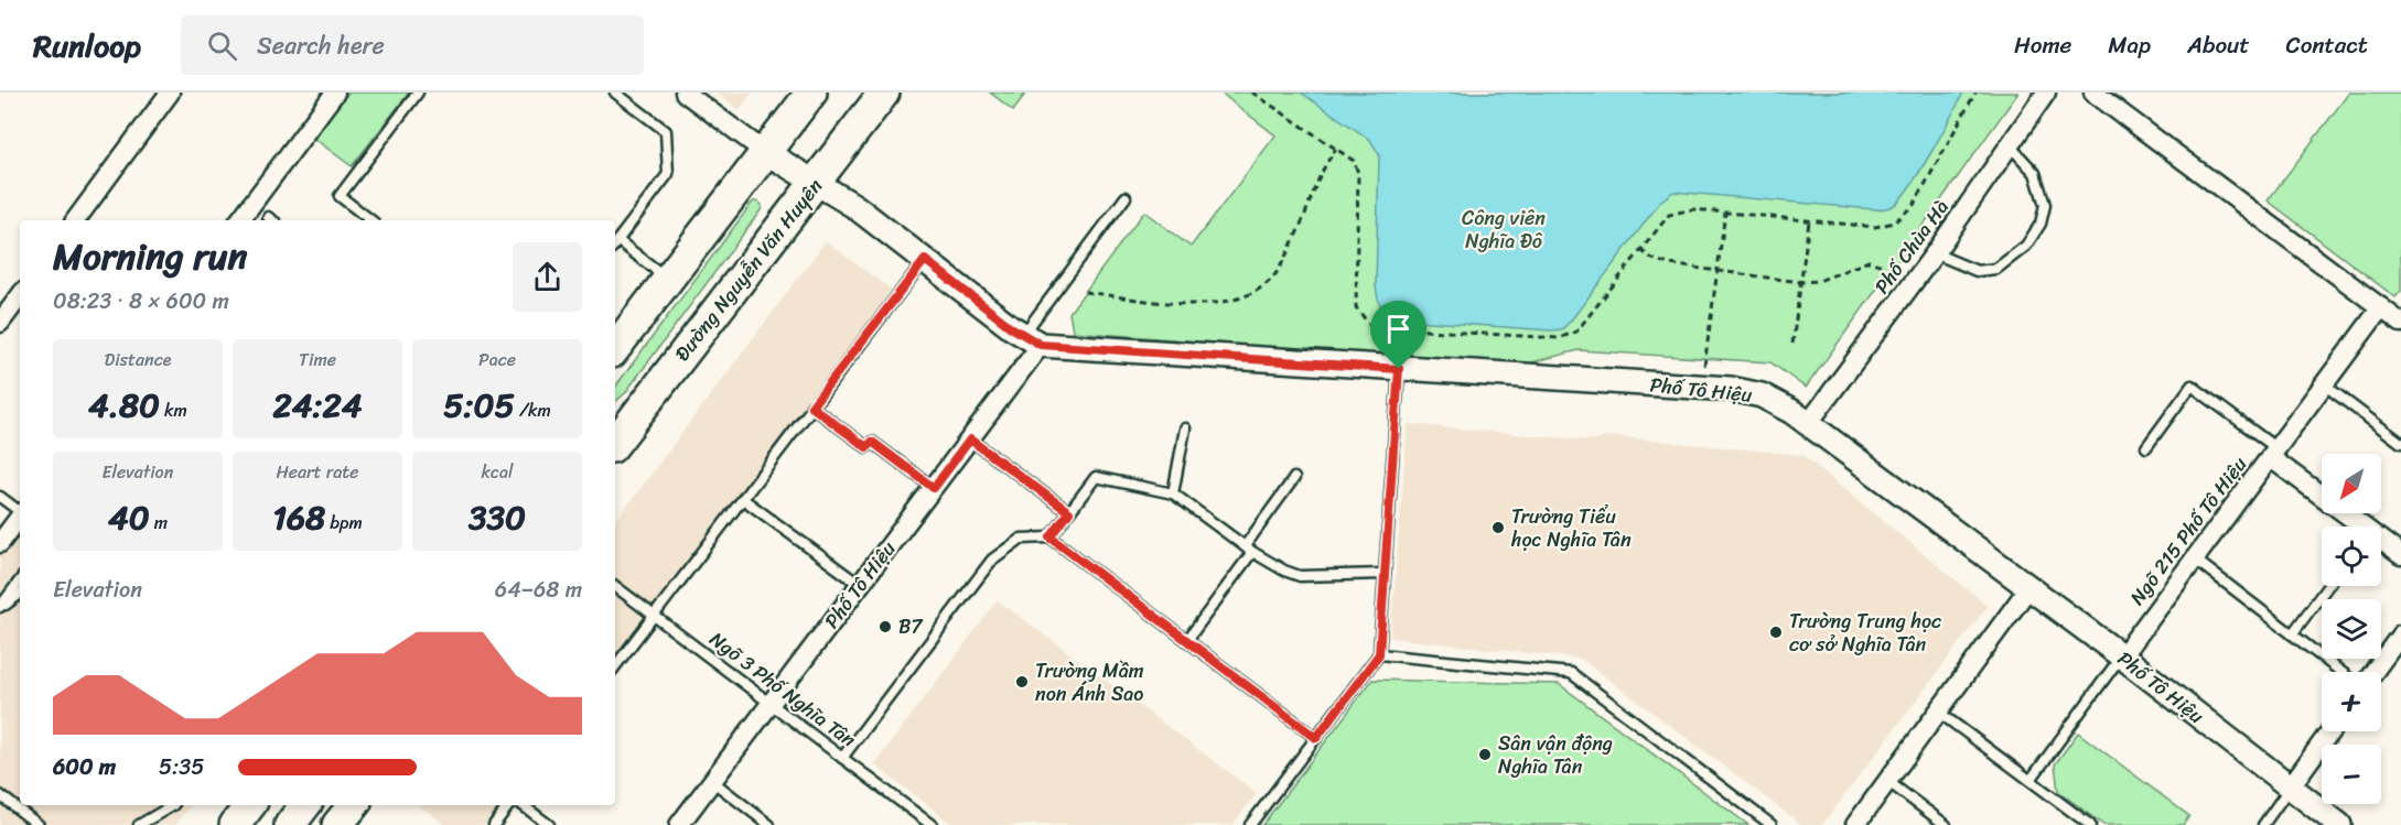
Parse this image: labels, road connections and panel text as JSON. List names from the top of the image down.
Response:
{
  "streets": {
    "main road": ["Đường Nguyễn Văn Huyên"],
    "street": ["Phố Chùa Hà", "Phố Tô Hiệu", "Ngõ 215 Phố Tô Hiệu"],
    "lane": ["Ngõ 3 Phố Nghĩa Tân"]
  },
  "crossings": [
    ["Phố Chùa Hà", "Phố Tô Hiệu"],
    ["Phố Tô Hiệu", "Ngõ 215 Phố Tô Hiệu"],
    ["Phố Tô Hiệu", "Ngõ 3 Phố Nghĩa Tân"]
  ],
  "parks": ["Công viên Nghĩa Đô"],
  "places": [
    "Trường Tiểu học Nghĩa Tân",
    "B7",
    "Trường Trung học cơ sở Nghĩa Tân",
    "Trường Mầm non Ánh Sao",
    "Sân vận động Nghĩa Tân"
  ],
  "north": "bottom left",
  "page": {
    "header": "Runloop",
    "search": "Search here",
    "nav": [
      "Home",
      "Map",
      "About",
      "Contact"
    ],
    "heading": ["Morning run", "08:23 · 8 × 600 m"],
    "stats": [
      ["Distance", "4.80 km"],
      ["Time", "24:24"],
      ["Pace", "5:05 /km"],
      ["Elevation", "40 m"],
      ["Heart rate", "168 bpm"],
      ["kcal", "330"]
    ],
    "map_buttons": ["+", "−"],
    "chart": ["Elevation", "64–68 m"],
    "list": [
      {
        "name": "600 m",
        "note": "5:35"
      }
    ]
  }
}
